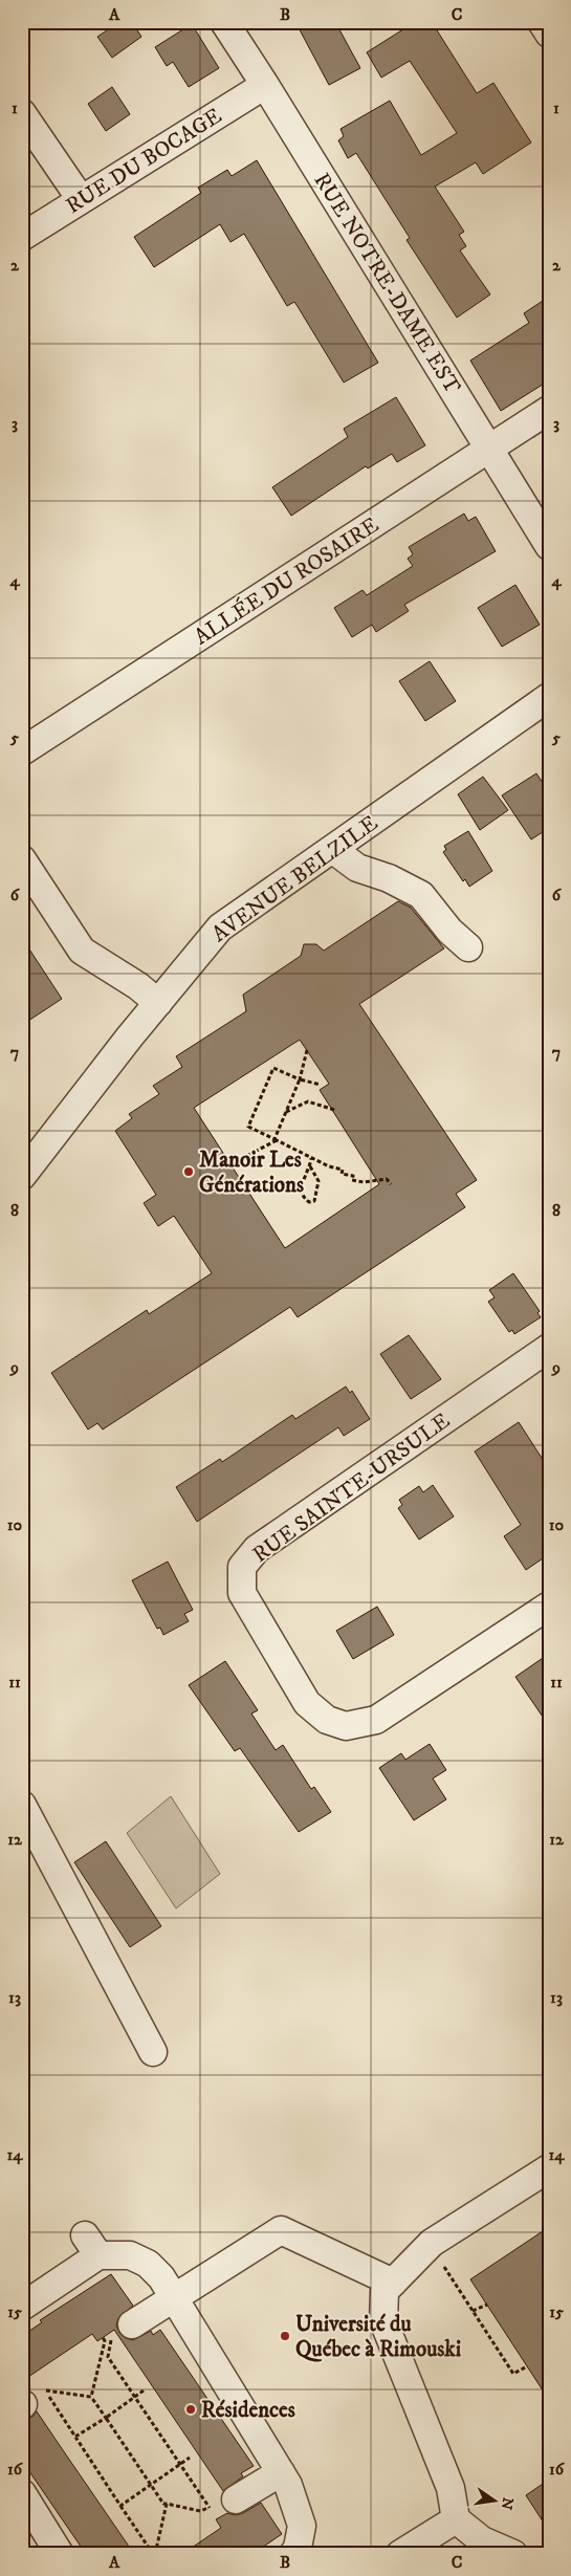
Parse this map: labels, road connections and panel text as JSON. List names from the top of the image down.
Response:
{
  "streets": {
    "street": [
      "RUE DU BOCAGE",
      "RUE NOTRE-DAME EST",
      "ALLÉE DU ROSAIRE",
      "AVENUE BELZILE",
      "RUE SAINTE-URSULE"
    ]
  },
  "crossings": [
    ["RUE DU BOCAGE", "RUE NOTRE-DAME EST"],
    ["RUE NOTRE-DAME EST", "ALLÉE DU ROSAIRE"]
  ],
  "places": ["Manoir Les Générations", "Université du Québec à Rimouski", "Résidences"],
  "north": "right",
  "grid": {
    "columns": ["A", "B", "C"],
    "rows": [
      "1",
      "2",
      "3",
      "4",
      "5",
      "6",
      "7",
      "8",
      "9",
      "10",
      "11",
      "12",
      "13",
      "14",
      "15",
      "16"
    ]
  }
}
